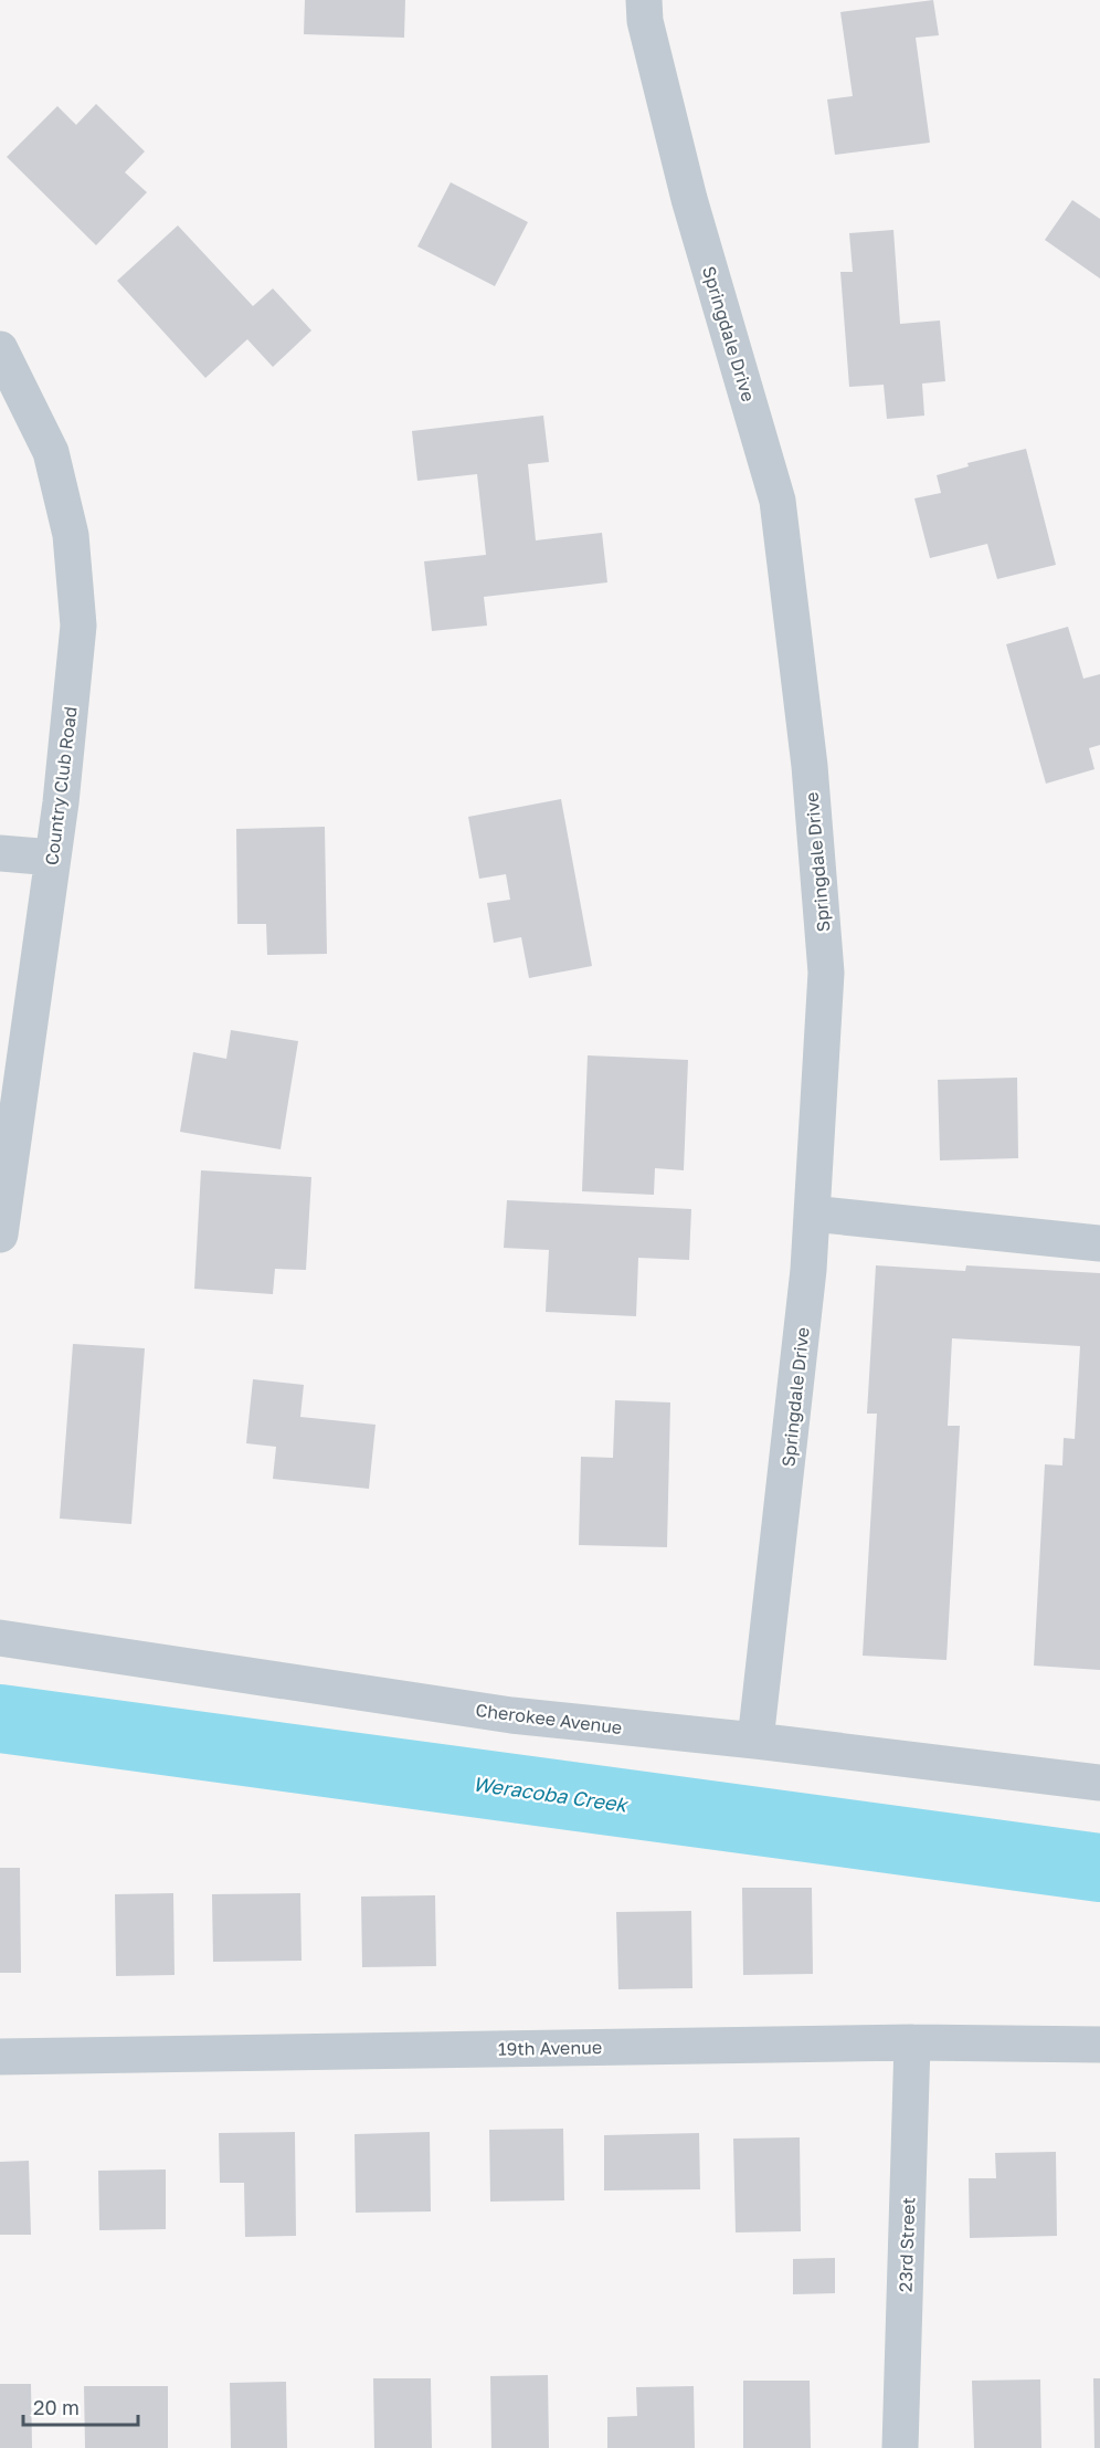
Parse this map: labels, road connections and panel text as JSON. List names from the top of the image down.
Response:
{
  "streets": {
    "street": [
      "Springdale Drive",
      "Country Club Road",
      "Cherokee Avenue",
      "19th Avenue",
      "23rd Street"
    ]
  },
  "crossings": [
    ["Springdale Drive", "Cherokee Avenue"],
    ["19th Avenue", "23rd Street"]
  ],
  "water": ["Weracoba Creek"],
  "scale_bar": "20 m"
}
